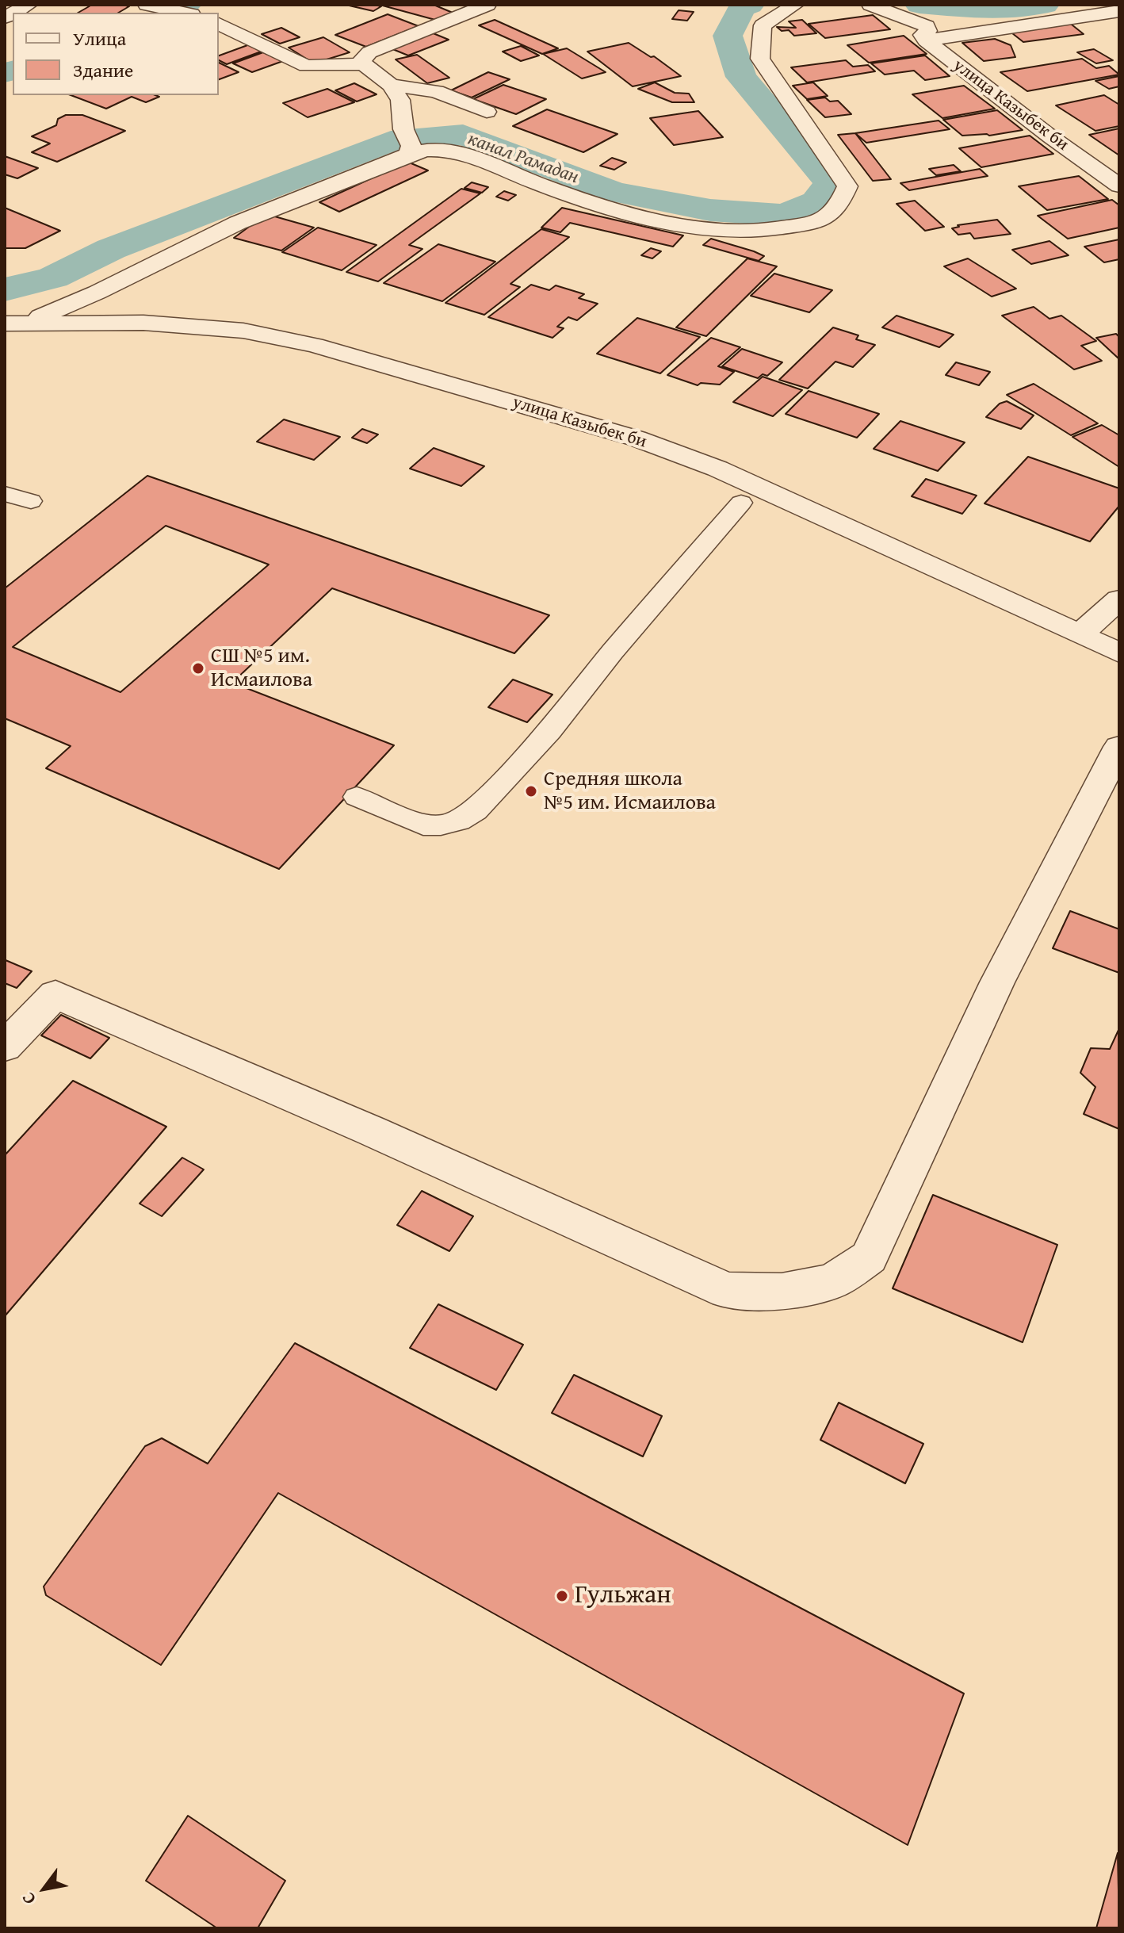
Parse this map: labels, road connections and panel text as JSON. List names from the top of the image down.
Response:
{
  "streets": {
    "street": ["улица Казыбек би"]
  },
  "water": ["канал Рамадан"],
  "places": ["СШ №5 им. Исмаилова", "Средняя школа №5 им. Исмаилова", "Гульжан"],
  "legend": ["Улица", "Здание"],
  "north": "bottom left"
}
